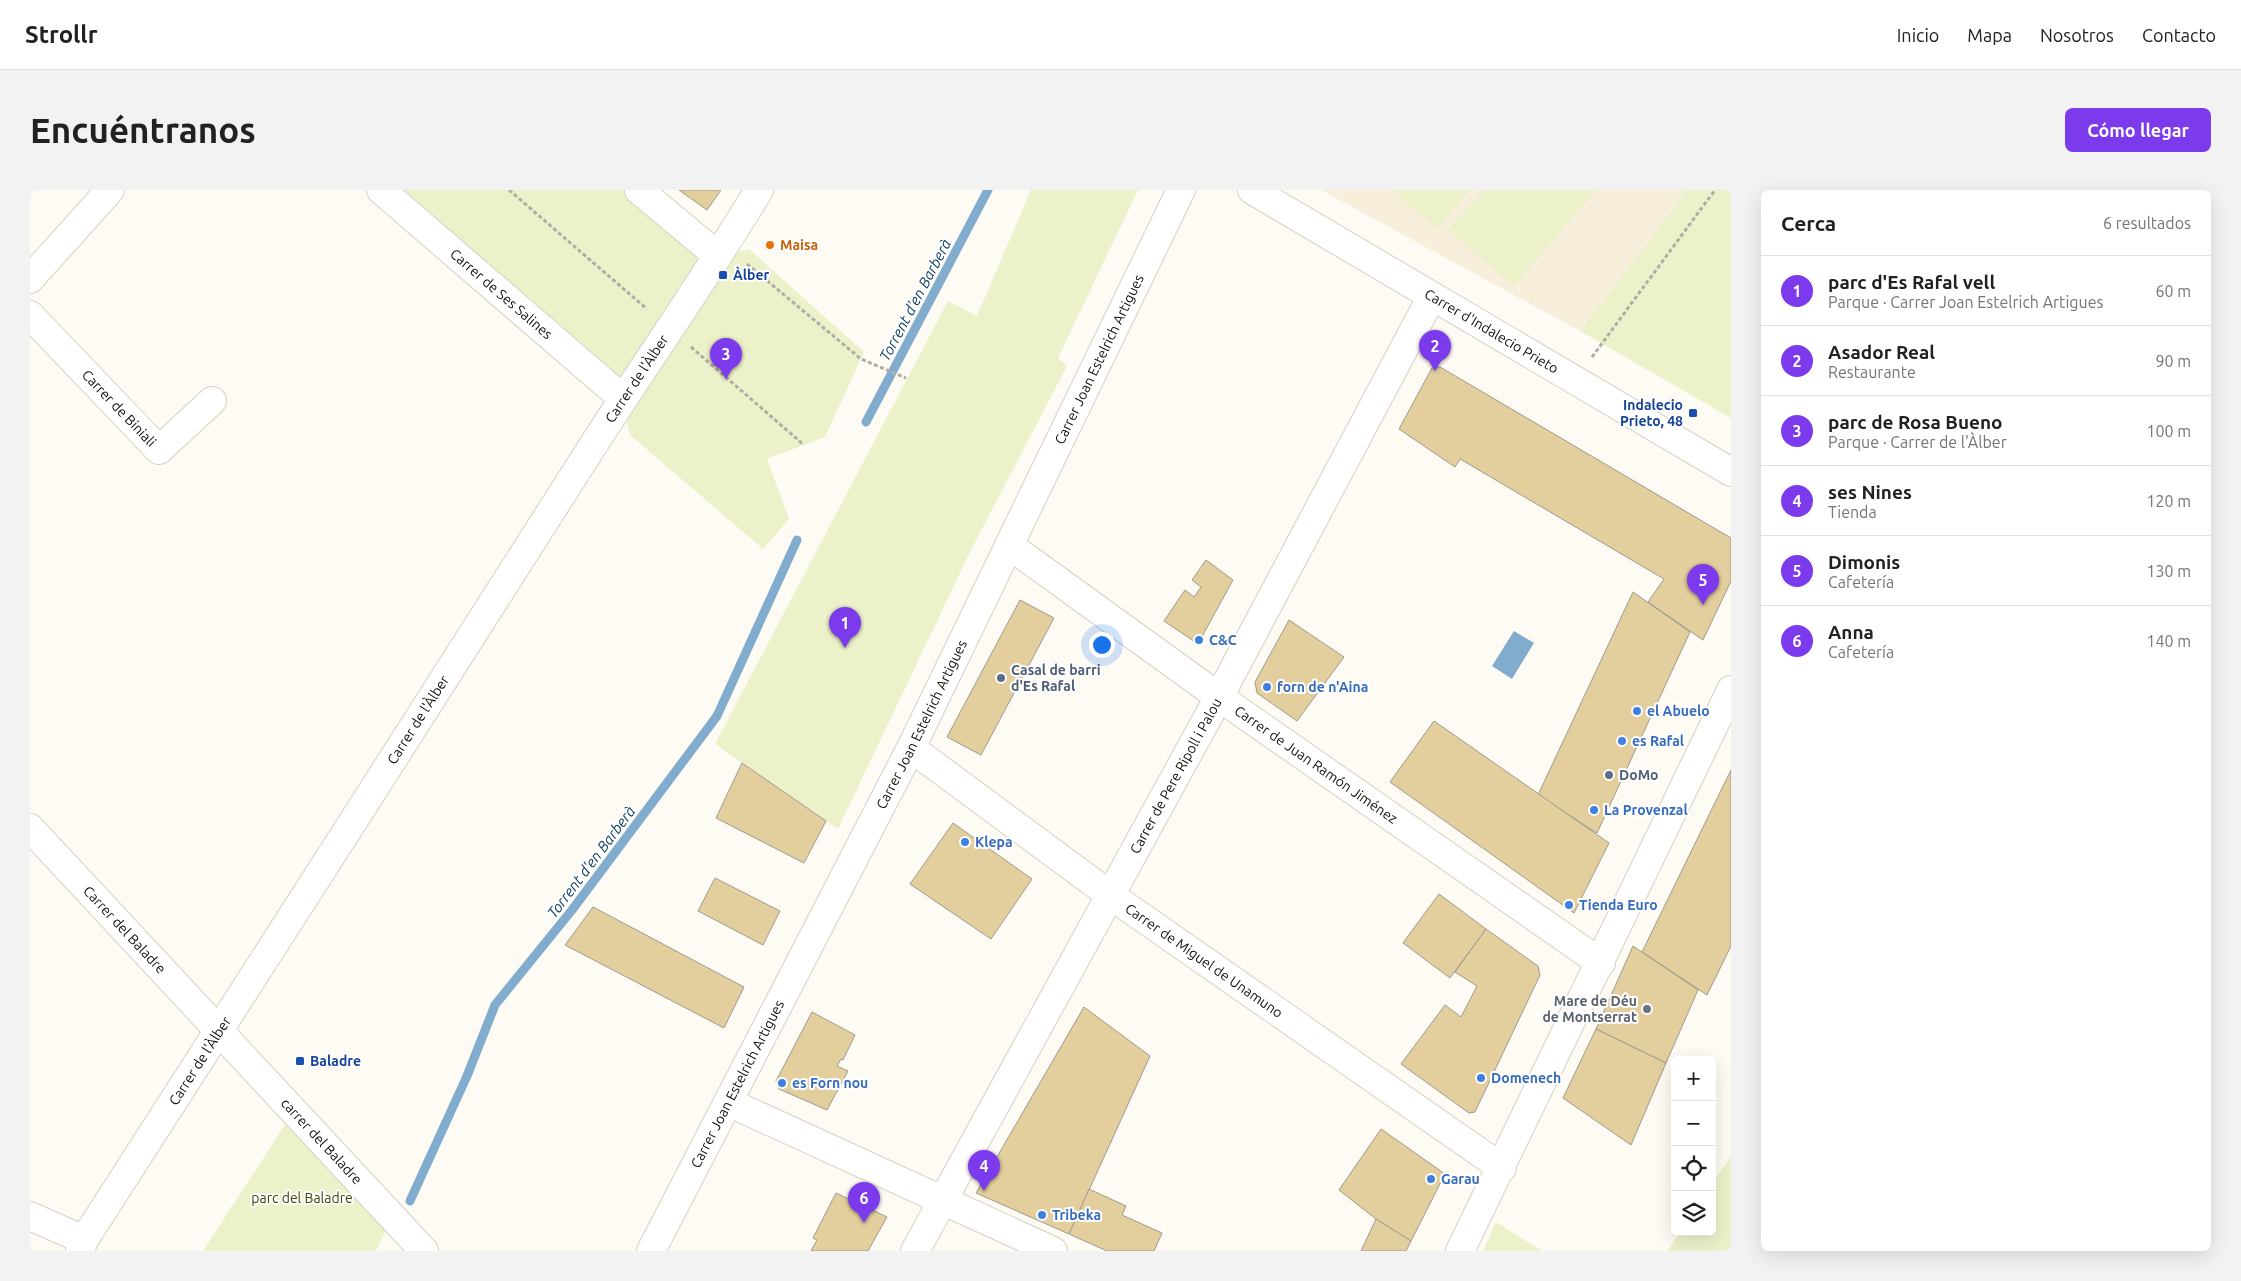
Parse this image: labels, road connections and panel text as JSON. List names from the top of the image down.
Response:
{
  "streets": {
    "street": [
      "Carrer de Ses Salines",
      "Carrer d'Indalecio Prieto",
      "Carrer Joan Estelrich Artigues",
      "Carrer de l'Àlber",
      "Carrer de Biniali",
      "Carrer de Juan Ramón Jiménez",
      "Carrer de Pere Ripoll i Palou",
      "Carrer del Baladre",
      "Carrer de Miguel de Unamuno",
      "carrer del Baladre"
    ]
  },
  "crossings": [
    ["Carrer de Ses Salines", "Carrer de l'Àlber"],
    ["Carrer d'Indalecio Prieto", "Carrer de Pere Ripoll i Palou"],
    ["Carrer Joan Estelrich Artigues", "Carrer de Juan Ramón Jiménez"],
    ["Carrer Joan Estelrich Artigues", "Carrer de Miguel de Unamuno"],
    ["Carrer de l'Àlber", "Carrer del Baladre"],
    ["Carrer de l'Àlber", "carrer del Baladre"],
    ["Carrer de Juan Ramón Jiménez", "Carrer de Pere Ripoll i Palou"],
    ["Carrer de Pere Ripoll i Palou", "Carrer de Miguel de Unamuno"],
    ["Carrer del Baladre", "carrer del Baladre"]
  ],
  "water": ["Torrent d'en Barberà"],
  "parks": ["parc del Baladre"],
  "places": {
    "other": [
      "Maisa",
      "C&C",
      "Casal de barri d'Es Rafal",
      "forn de n'Aina",
      "el Abuelo",
      "es Rafal",
      "DoMo",
      "La Provenzal",
      "Klepa",
      "Tienda Euro",
      "Mare de Déu de Montserrat",
      "Domenech",
      "es Forn nou",
      "Garau",
      "Tribeka"
    ],
    "transit": ["Àlber", "Indalecio Prieto, 48", "Baladre"]
  },
  "page": {
    "header": "Strollr",
    "nav": [
      "Inicio",
      "Mapa",
      "Nosotros",
      "Contacto"
    ],
    "buttons": "Cómo llegar",
    "title": "Encuéntranos",
    "heading": ["Cerca", "6 resultados"],
    "list": [
      {
        "mark": "1",
        "name": "parc d'Es Rafal vell",
        "note": "Parque · Carrer Joan Estelrich Artigues",
        "value": "60 m"
      },
      {
        "mark": "2",
        "name": "Asador Real",
        "note": "Restaurante",
        "value": "90 m"
      },
      {
        "mark": "3",
        "name": "parc de Rosa Bueno",
        "note": "Parque · Carrer de l'Àlber",
        "value": "100 m"
      },
      {
        "mark": "4",
        "name": "ses Nines",
        "note": "Tienda",
        "value": "120 m"
      },
      {
        "mark": "5",
        "name": "Dimonis",
        "note": "Cafetería",
        "value": "130 m"
      },
      {
        "mark": "6",
        "name": "Anna",
        "note": "Cafetería",
        "value": "140 m"
      }
    ],
    "pins": [
      "2",
      "3",
      "5",
      "1",
      "4",
      "6"
    ],
    "map_buttons": ["+", "−"]
  }
}
